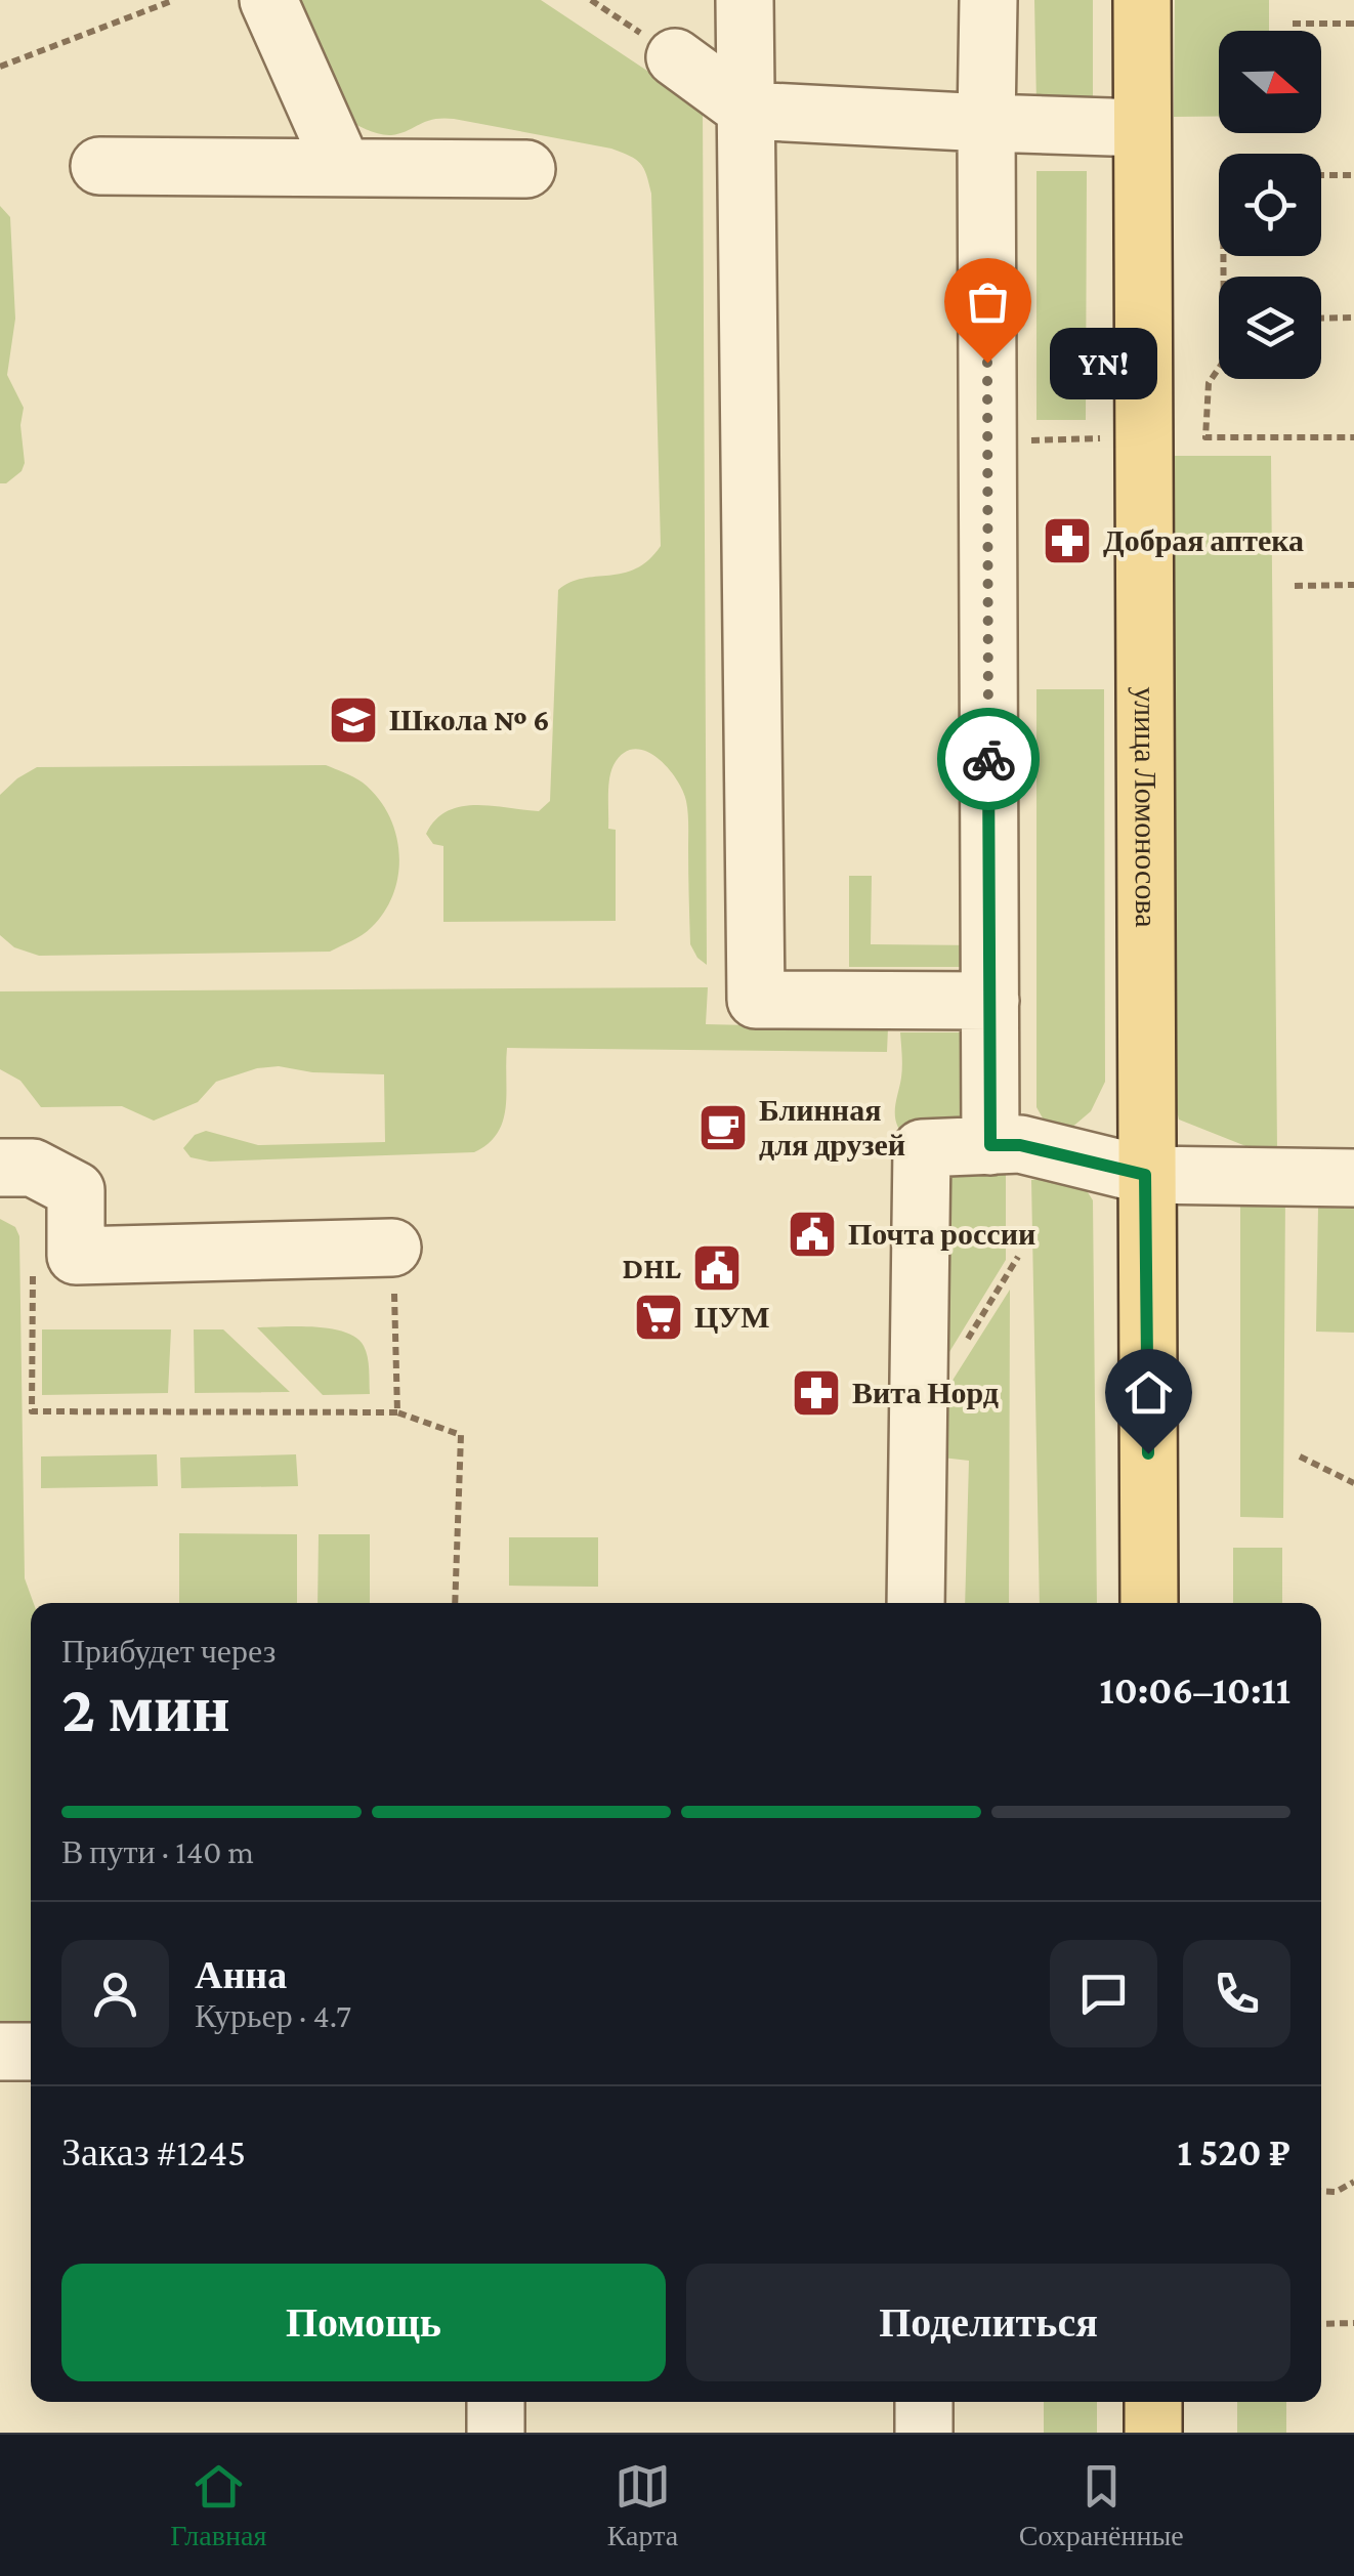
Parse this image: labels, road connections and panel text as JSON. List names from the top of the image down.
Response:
{
  "streets": {
    "main road": ["улица Ломоносова"]
  },
  "places": {
    "other": ["YN!"],
    "pharmacy": ["Добрая аптека", "Вита Норд"],
    "school or university": ["Школа № 6"],
    "cafe": ["Блинная для друзей"],
    "public building": ["Почта россии", "DHL"],
    "supermarket": ["ЦУМ"]
  },
  "north": "right",
  "page": {
    "bubble": "YN!",
    "heading": ["2 мин", "Прибудет через", "10:06–10:11"],
    "panel": [
      "Анна",
      "Курьер · 4.7",
      "Заказ #1245",
      "1 520 ₽"
    ],
    "bar": "В пути · 140 m",
    "buttons": ["Помощь", "Поделиться"],
    "tabs": ["Главная", "Карта", "Сохранённые"]
  }
}
